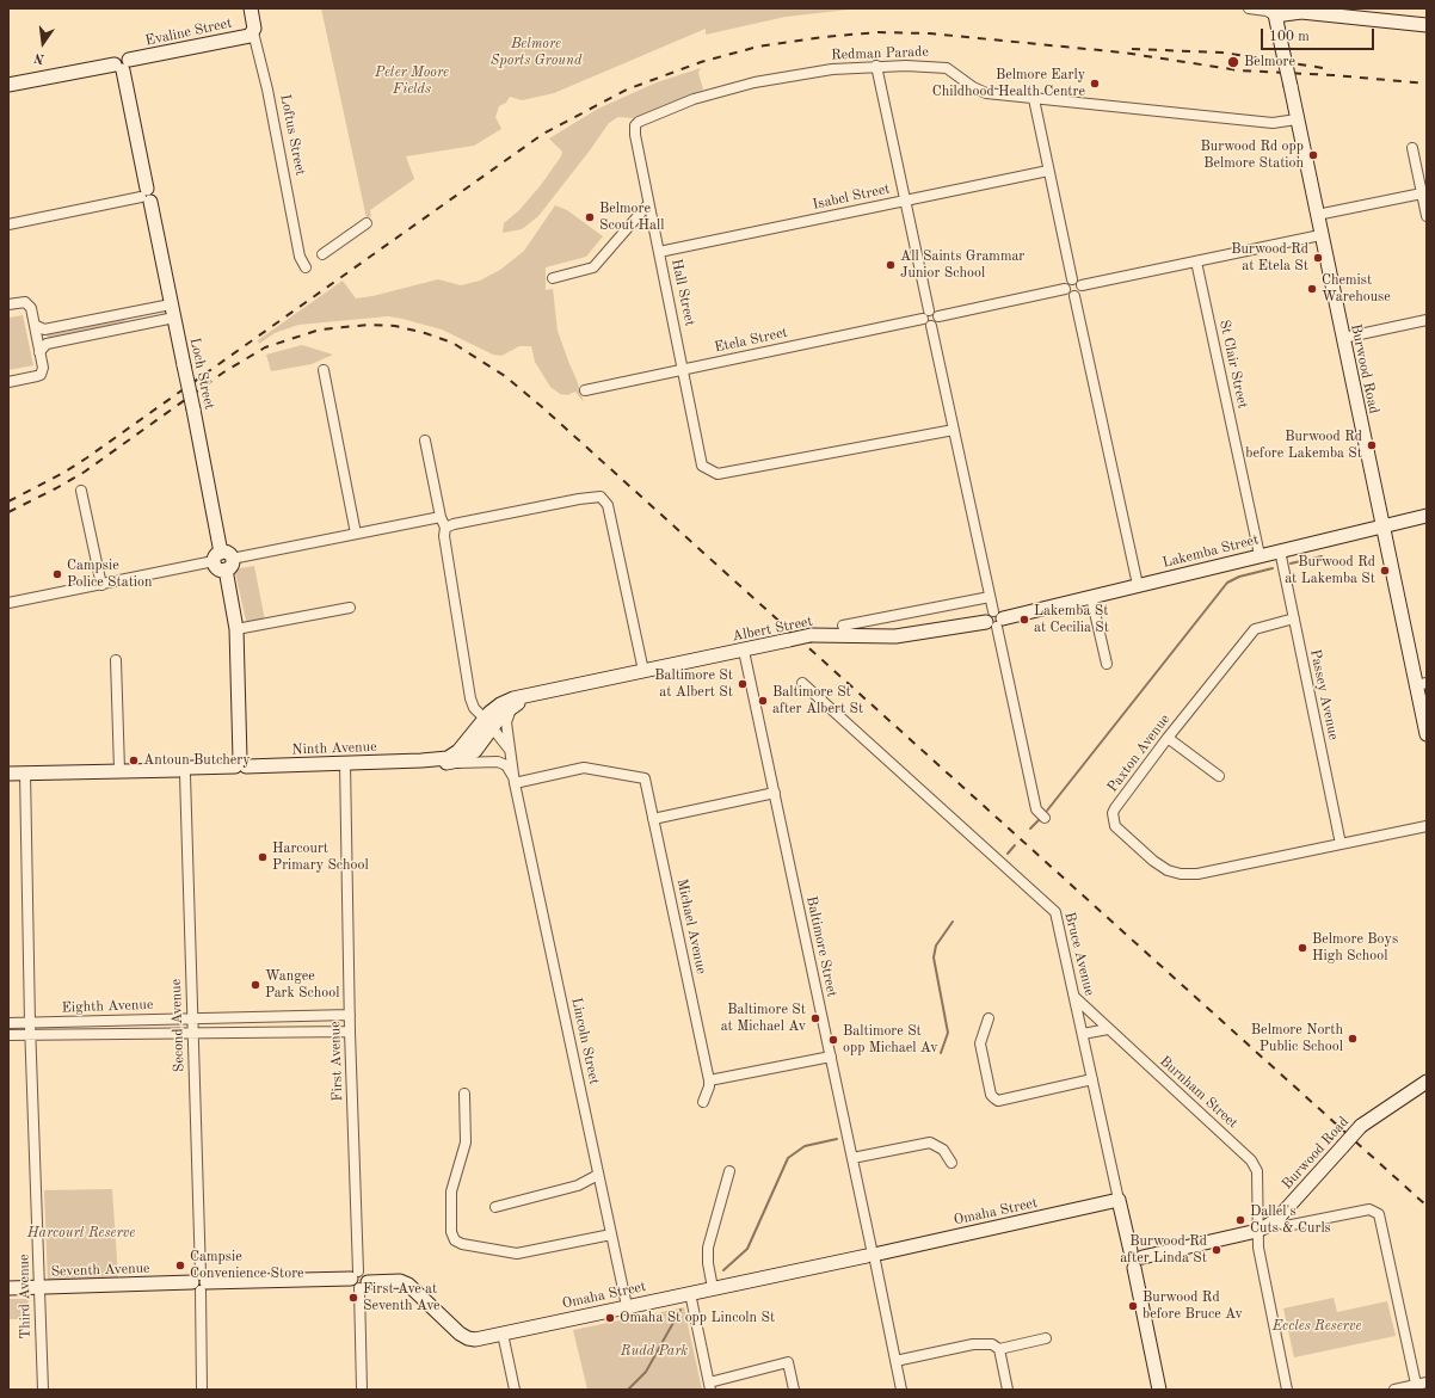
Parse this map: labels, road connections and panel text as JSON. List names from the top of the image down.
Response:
{
  "streets": {
    "main road": [
      "Evaline Street",
      "Loftus Street",
      "Burwood Road",
      "Loch Street",
      "Lakemba Street",
      "Albert Street",
      "Ninth Avenue",
      "Bruce Avenue",
      "Omaha Street",
      "Seventh Avenue"
    ],
    "street": [
      "Redman Parade",
      "Isabel Street",
      "Hall Street",
      "Etela Street",
      "St Clair Street",
      "Passey Avenue",
      "Paxton Avenue",
      "Michael Avenue",
      "Baltimore Street",
      "Eighth Avenue",
      "Second Avenue",
      "Lincoln Street",
      "First Avenue",
      "Burnham Street",
      "Third Avenue"
    ]
  },
  "crossings": [
    ["Evaline Street", "Loftus Street"],
    ["Evaline Street", "Loch Street"],
    ["Redman Parade", "Hall Street"],
    ["Redman Parade", "Burwood Road"],
    ["Isabel Street", "Hall Street"],
    ["Hall Street", "Etela Street"],
    ["St Clair Street", "Lakemba Street"],
    ["Burwood Road", "Lakemba Street"],
    ["Burwood Road", "Bruce Avenue"],
    ["Burwood Road", "Burnham Street"],
    ["Loch Street", "Ninth Avenue"],
    ["Lakemba Street", "Albert Street"],
    ["Lakemba Street", "Passey Avenue"],
    ["Albert Street", "Ninth Avenue"],
    ["Albert Street", "Baltimore Street"],
    ["Albert Street", "Lincoln Street"],
    ["Passey Avenue", "Paxton Avenue"],
    ["Ninth Avenue", "Second Avenue"],
    ["Ninth Avenue", "First Avenue"],
    ["Ninth Avenue", "Third Avenue"],
    ["Michael Avenue", "Lincoln Street"],
    ["Baltimore Street", "Omaha Street"],
    ["Bruce Avenue", "Burnham Street"],
    ["Bruce Avenue", "Omaha Street"],
    ["Eighth Avenue", "Second Avenue"],
    ["Eighth Avenue", "First Avenue"],
    ["Eighth Avenue", "Third Avenue"],
    ["Second Avenue", "Seventh Avenue"],
    ["Lincoln Street", "Omaha Street"],
    ["First Avenue", "Omaha Street"],
    ["First Avenue", "Seventh Avenue"],
    ["Omaha Street", "Seventh Avenue"],
    ["Seventh Avenue", "Third Avenue"]
  ],
  "parks": [
    "Belmore Sports Ground",
    "Peter Moore Fields",
    "Harcourt Reserve",
    "Eccles Reserve",
    "Rudd Park"
  ],
  "places": [
    "Belmore",
    "Belmore Early Childhood Health Centre",
    "Burwood Rd opp Belmore Station",
    "Belmore Scout Hall",
    "Burwood Rd at Etela St",
    "All Saints Grammar Junior School",
    "Chemist Warehouse",
    "Burwood Rd before Lakemba St",
    "Burwood Rd at Lakemba St",
    "Campsie Police Station",
    "Lakemba St at Cecilia St",
    "Baltimore St at Albert St",
    "Baltimore St after Albert St",
    "Antoun Butchery",
    "Harcourt Primary School",
    "Belmore Boys High School",
    "Wangee Park School",
    "Baltimore St at Michael Av",
    "Belmore North Public School",
    "Baltimore St opp Michael Av",
    "Dallel's Cuts & Curls",
    "Burwood Rd after Linda St",
    "Campsie Convenience Store",
    "First Ave at Seventh Ave",
    "Burwood Rd before Bruce Av",
    "Omaha St opp Lincoln St"
  ],
  "scale_bar": "100 m",
  "north": "bottom"
}
